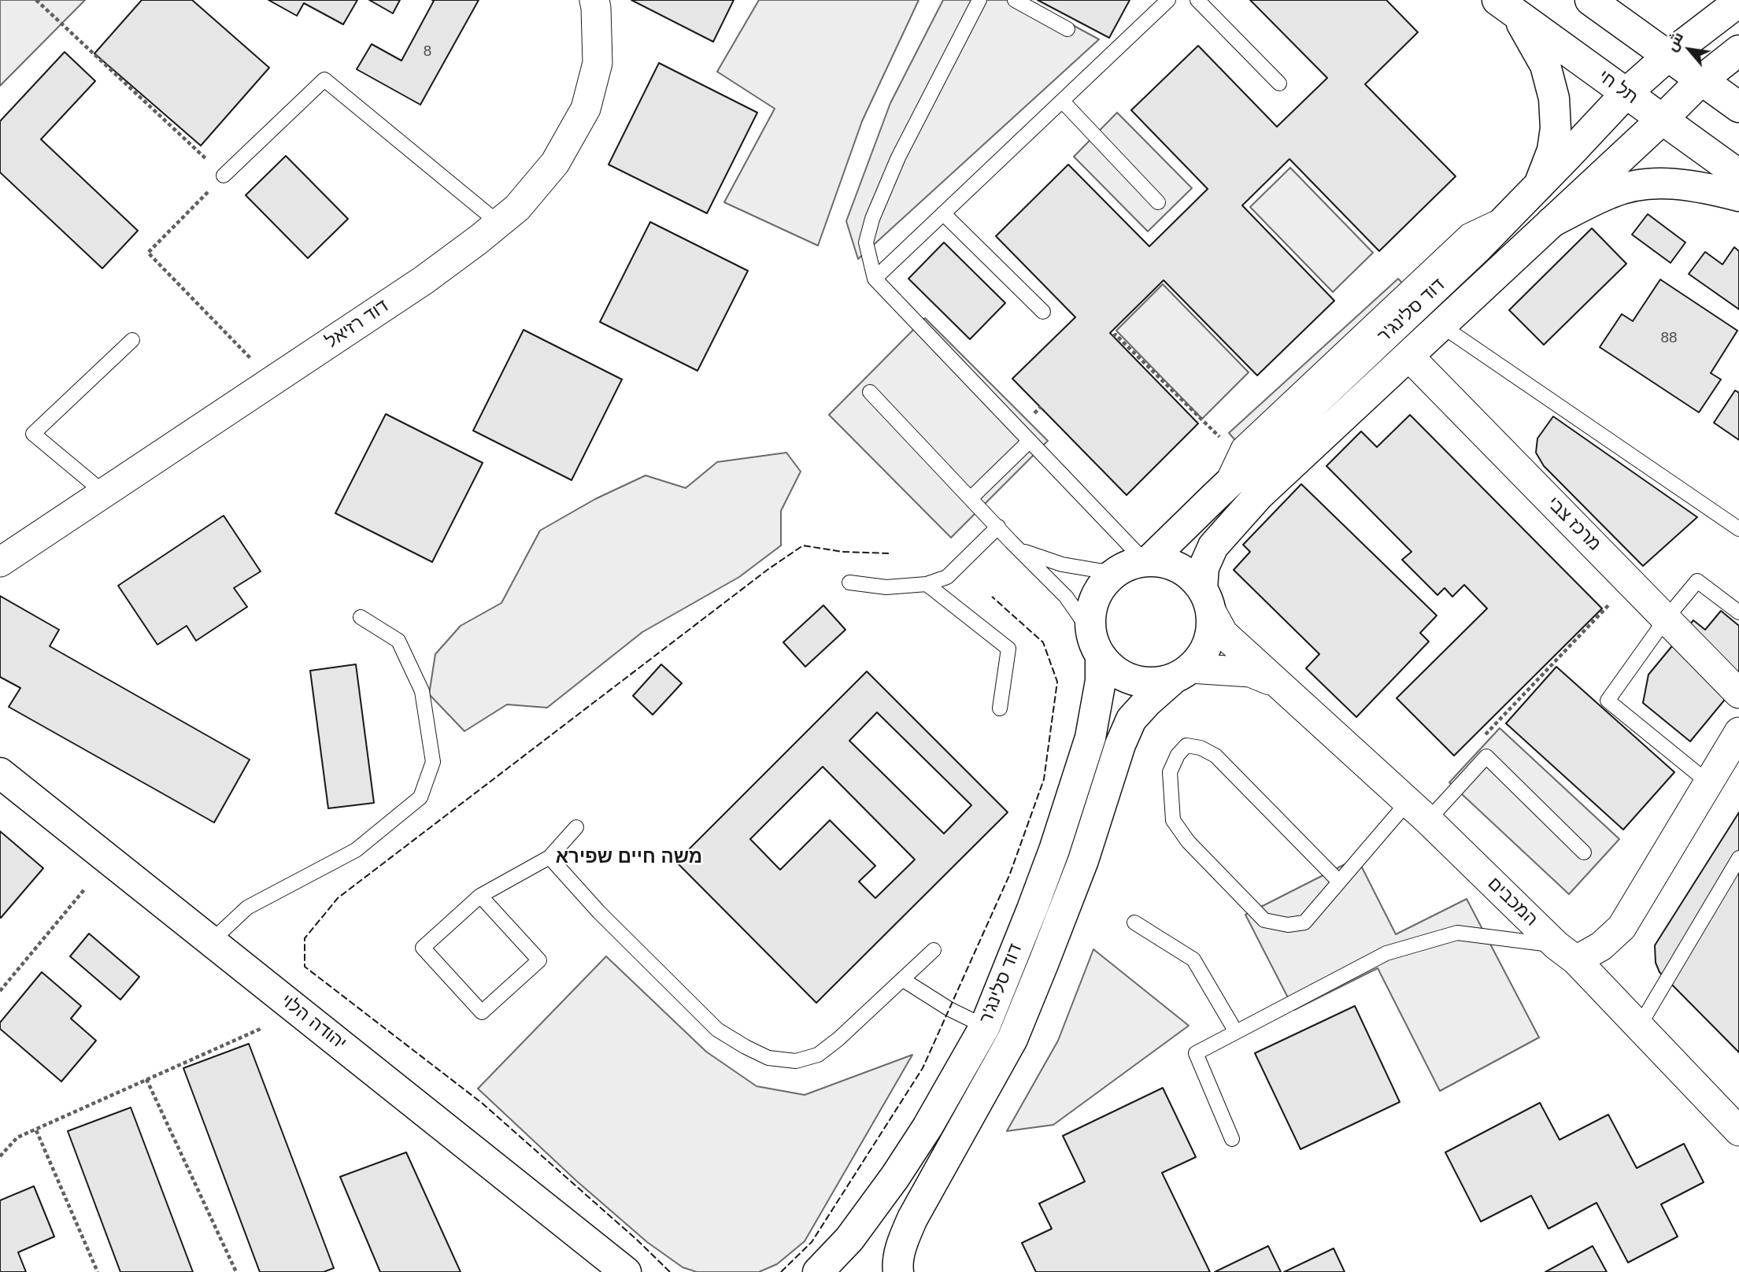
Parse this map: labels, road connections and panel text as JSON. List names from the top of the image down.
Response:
{
  "streets": {
    "main road": ["תל חי", "דוד סלינג'ר", "יהודה הלוי"],
    "street": ["דוד רזיאל", "מרכז צבי", "המכבים"]
  },
  "crossings": [
    ["תל חי", "דוד סלינג'ר"],
    ["דוד סלינג'ר", "מרכז צבי"],
    ["דוד סלינג'ר", "המכבים"]
  ],
  "districts": ["משה חיים שפירא"],
  "house_numbers": ["8", "88"],
  "north": "top left"
}
